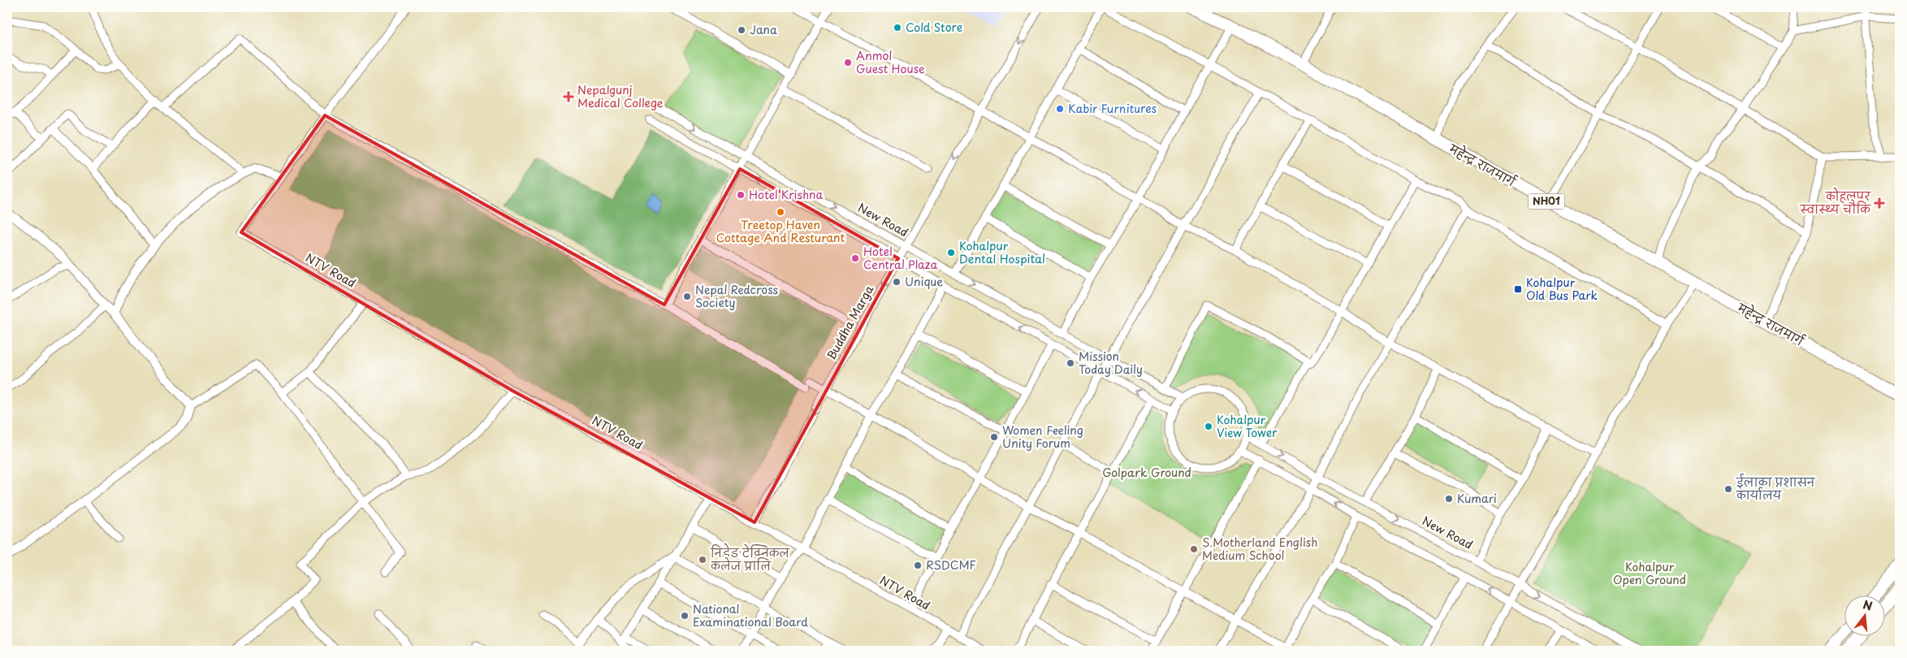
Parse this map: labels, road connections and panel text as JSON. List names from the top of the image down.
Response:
{
  "streets": {
    "highway": ["महेन्द्र राजमार्ग", "NH01"],
    "street": ["New Road", "NTV Road", "Buddha Marga"]
  },
  "crossings": [
    ["New Road", "Buddha Marga"],
    ["NTV Road", "Buddha Marga"]
  ],
  "parks": ["Golpark Ground", "Kohalpur Open Ground"],
  "places": {
    "other": [
      "Cold Store",
      "Jana",
      "Anmol Guest House",
      "Kabir Furnitures",
      "Hotel Krishna",
      "Treetop Haven Cottage And Resturant",
      "Kohalpur Dental Hospital",
      "Hotel Central Plaza",
      "Unique",
      "Nepal Redcross Society",
      "Mission Today Daily",
      "Kohalpur View Tower",
      "Women Feeling Unity Forum",
      "ईलाका प्रशासन कार्यालय",
      "Kumari",
      "S.Motherland English Medium School",
      "निडेड टेक्निकल कलेज प्रालि",
      "RSDCMF",
      "National Examinational Board"
    ],
    "health": ["Nepalgunj Medical College", "कोहलपुर स्वास्थ्य चौकि"],
    "transit": ["Kohalpur Old Bus Park"]
  },
  "north": "top"
}
